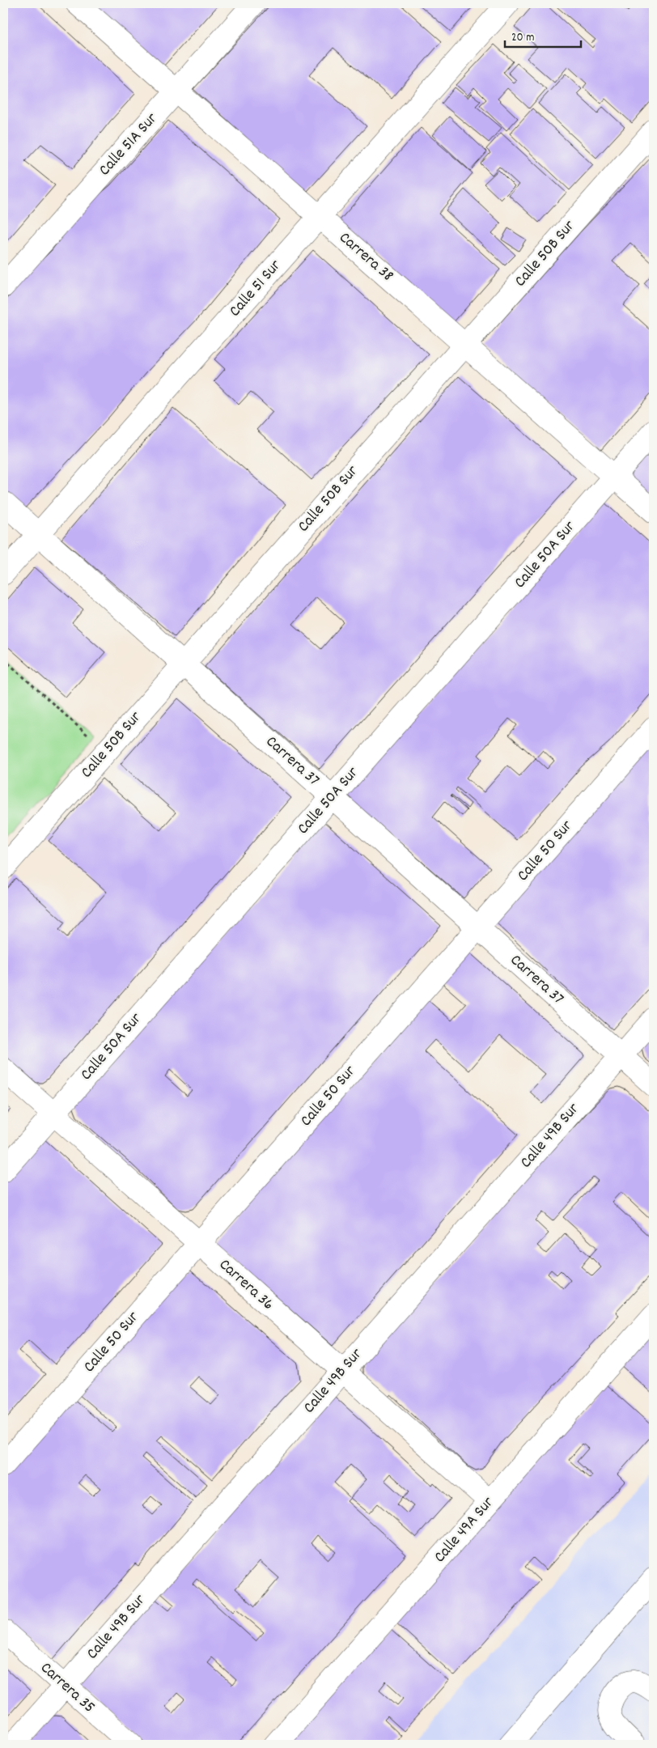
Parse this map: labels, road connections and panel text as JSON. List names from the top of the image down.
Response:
{
  "streets": {
    "street": [
      "Calle 51A Sur",
      "Calle 50B Sur",
      "Carrera 38",
      "Calle 51 Sur",
      "Calle 50A Sur",
      "Carrera 37",
      "Calle 50 Sur",
      "Calle 49B Sur",
      "Carrera 36",
      "Calle 49A Sur",
      "Carrera 35"
    ]
  },
  "crossings": [
    ["Calle 51A Sur", "Carrera 38"],
    ["Calle 50B Sur", "Carrera 38"],
    ["Calle 50B Sur", "Carrera 37"],
    ["Carrera 38", "Calle 51 Sur"],
    ["Carrera 38", "Calle 50A Sur"],
    ["Calle 51 Sur", "Carrera 37"],
    ["Calle 50A Sur", "Carrera 37"],
    ["Calle 50A Sur", "Carrera 36"],
    ["Carrera 37", "Calle 50 Sur"],
    ["Carrera 37", "Calle 49B Sur"],
    ["Calle 50 Sur", "Carrera 36"],
    ["Calle 49B Sur", "Carrera 36"],
    ["Calle 49B Sur", "Carrera 35"],
    ["Carrera 36", "Calle 49A Sur"]
  ],
  "scale_bar": "20 m"
}
